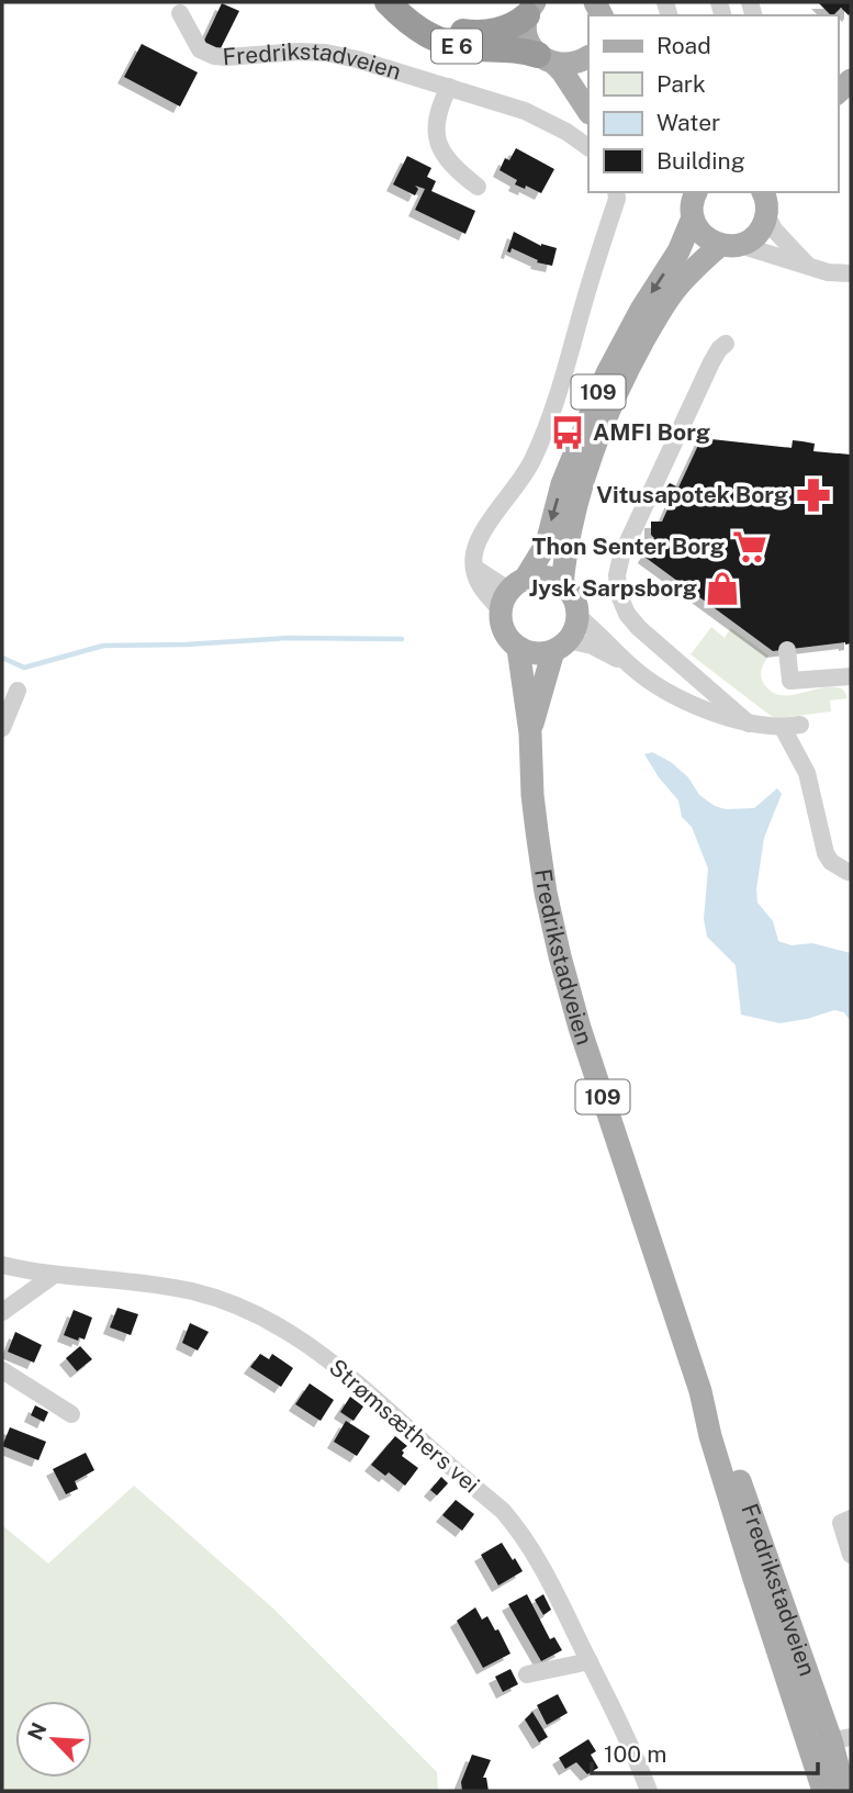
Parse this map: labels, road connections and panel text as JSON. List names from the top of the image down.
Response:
{
  "streets": {
    "highway": ["E 6"],
    "main road": ["Fredrikstadveien", "109"],
    "street": ["Strømsæthers vei"]
  },
  "crossings": [
    ["Fredrikstadveien", "109"]
  ],
  "places": {
    "bus stop": ["AMFI Borg"],
    "pharmacy": ["Vitusapotek Borg"],
    "supermarket": ["Thon Senter Borg"],
    "shop": ["Jysk Sarpsborg"]
  },
  "legend": [
    "Road",
    "Park",
    "Water",
    "Building"
  ],
  "scale_bar": "100 m",
  "north": "top left"
}
